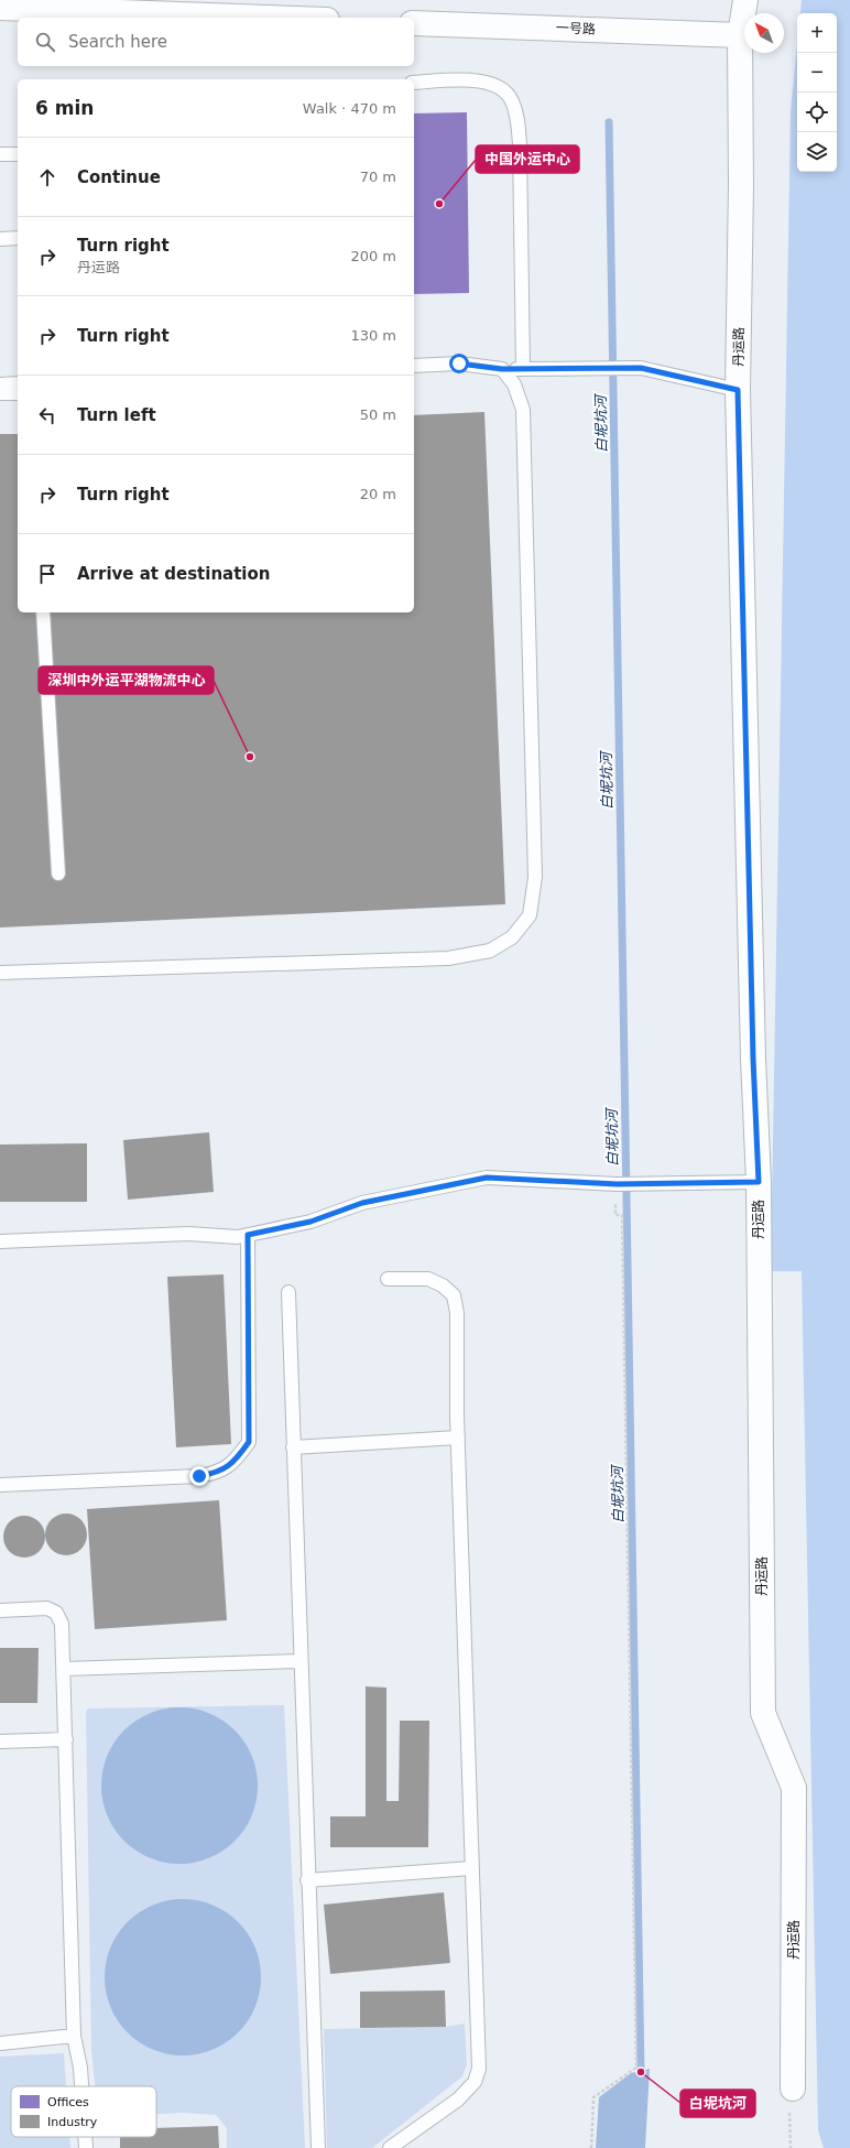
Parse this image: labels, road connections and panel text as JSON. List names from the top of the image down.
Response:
{
  "streets": {
    "street": ["一号路", "丹运路"]
  },
  "crossings": [
    ["一号路", "丹运路"]
  ],
  "water": ["白坭坑河"],
  "places": ["中国外运中心", "深圳中外运平湖物流中心", "白坭坑河"],
  "legend": ["Offices", "Industry"],
  "north": "top left",
  "page": {
    "map_buttons": ["+", "−"],
    "search": "Search here",
    "heading": ["6 min", "Walk · 470 m"],
    "list": [
      ["Continue", "70 m"],
      ["Turn right", "丹运路", "200 m"],
      ["Turn right", "130 m"],
      ["Turn left", "50 m"],
      ["Turn right", "20 m"],
      "Arrive at destination"
    ]
  }
}
